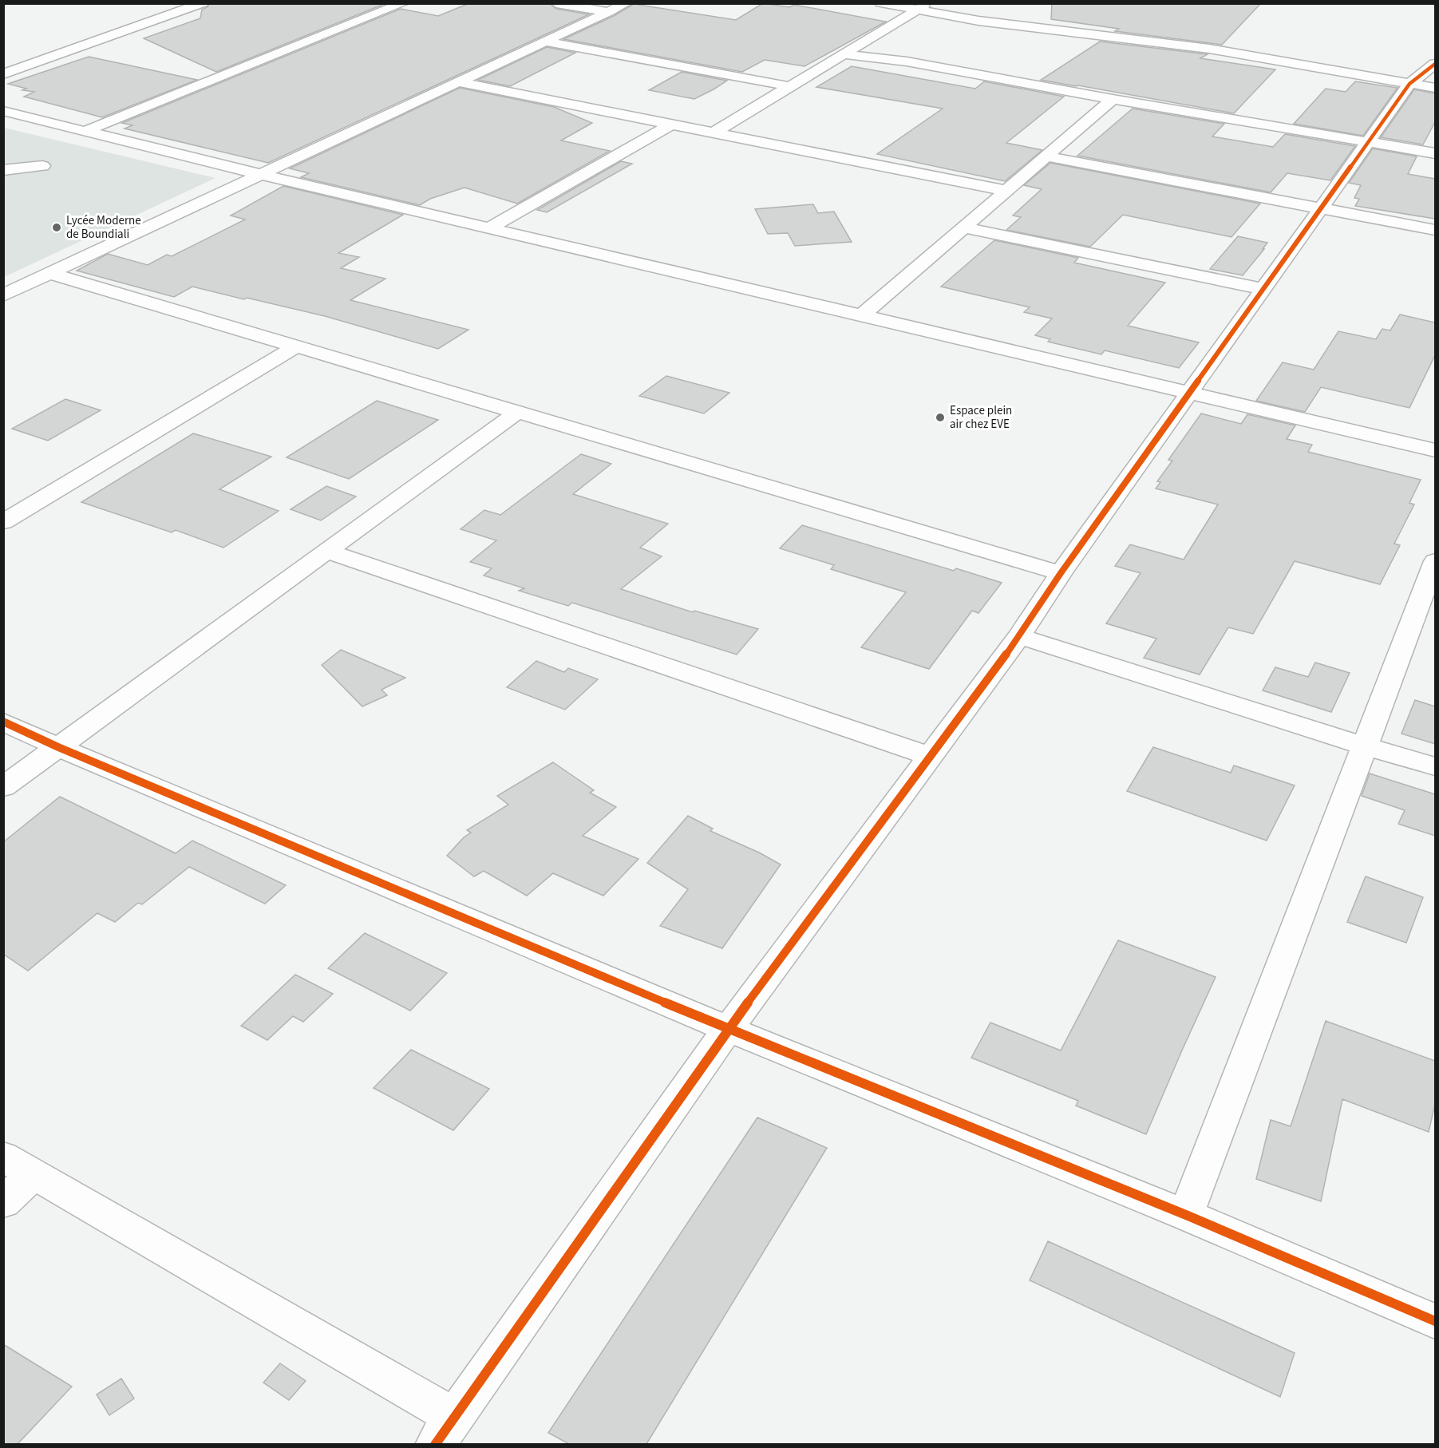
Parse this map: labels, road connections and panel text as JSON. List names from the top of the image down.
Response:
{
  "places": ["Lycée Moderne de Boundiali", "Espace plein air chez EVE"]
}
